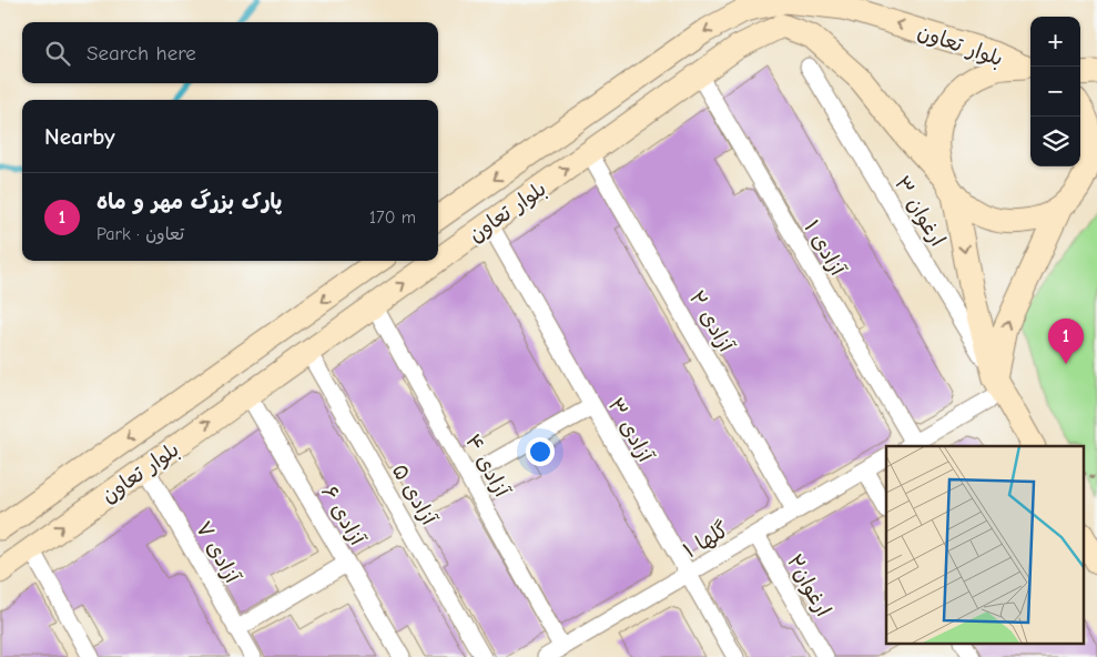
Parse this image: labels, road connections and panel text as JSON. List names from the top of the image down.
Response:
{
  "streets": {
    "street": [
      "بلوار تعاون",
      "ارغوان ۳",
      "آزادی ۱",
      "آزادی ۲",
      "آزادی ۳",
      "آزادی ۴",
      "آزادی ۵",
      "آزادی ۶",
      "گلها ۱",
      "آزادی ۷",
      "ارغوان۲"
    ]
  },
  "crossings": [
    ["بلوار تعاون", "آزادی ۱"],
    ["بلوار تعاون", "آزادی ۲"],
    ["بلوار تعاون", "آزادی ۳"],
    ["بلوار تعاون", "آزادی ۴"],
    ["بلوار تعاون", "آزادی ۵"],
    ["بلوار تعاون", "آزادی ۶"],
    ["بلوار تعاون", "آزادی ۷"],
    ["آزادی ۲", "گلها ۱"],
    ["آزادی ۳", "گلها ۱"],
    ["آزادی ۴", "گلها ۱"],
    ["گلها ۱", "ارغوان۲"]
  ],
  "page": {
    "map_buttons": ["+", "−"],
    "search": "Search here",
    "heading": "Nearby",
    "list": [
      {
        "mark": "1",
        "name": "پارک بزرگ مهر و ماه",
        "note": "Park · تعاون",
        "value": "170 m"
      }
    ],
    "pins": "1"
  }
}
